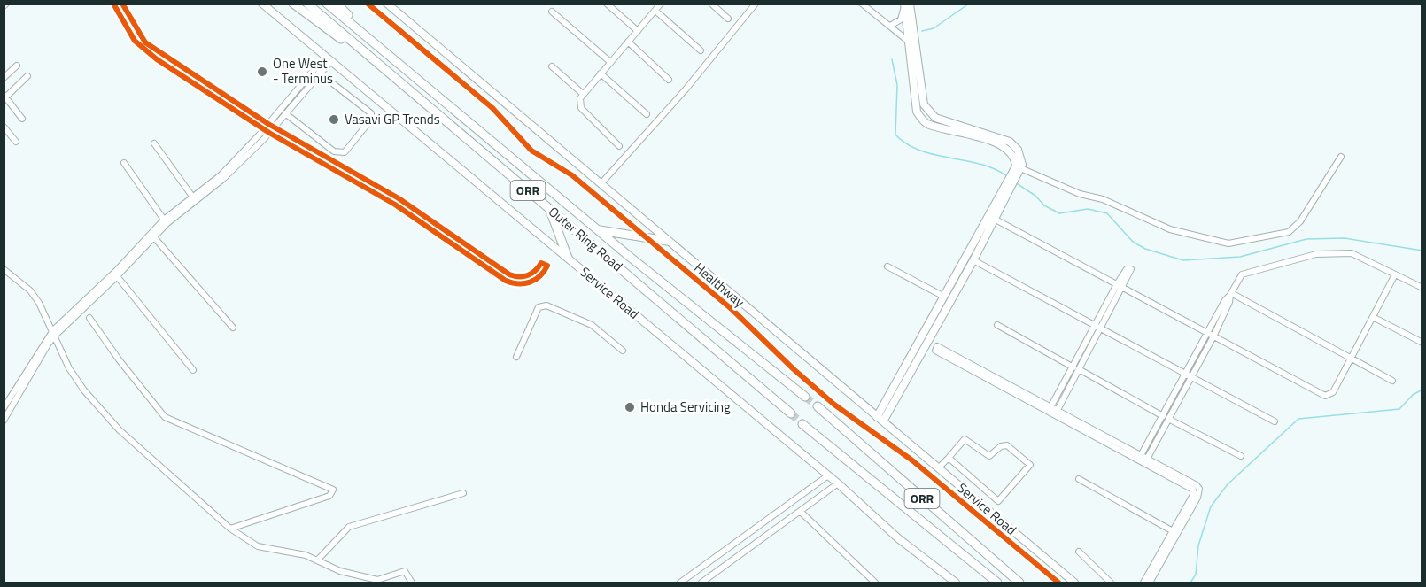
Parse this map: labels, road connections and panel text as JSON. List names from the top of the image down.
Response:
{
  "streets": {
    "highway": ["ORR", "Outer Ring Road"],
    "main road": ["Service Road"],
    "cycle path": ["Healthway"]
  },
  "crossings": [
    ["ORR", "Outer Ring Road"]
  ],
  "places": ["One West - Terminus", "Vasavi GP Trends", "Honda Servicing"]
}
